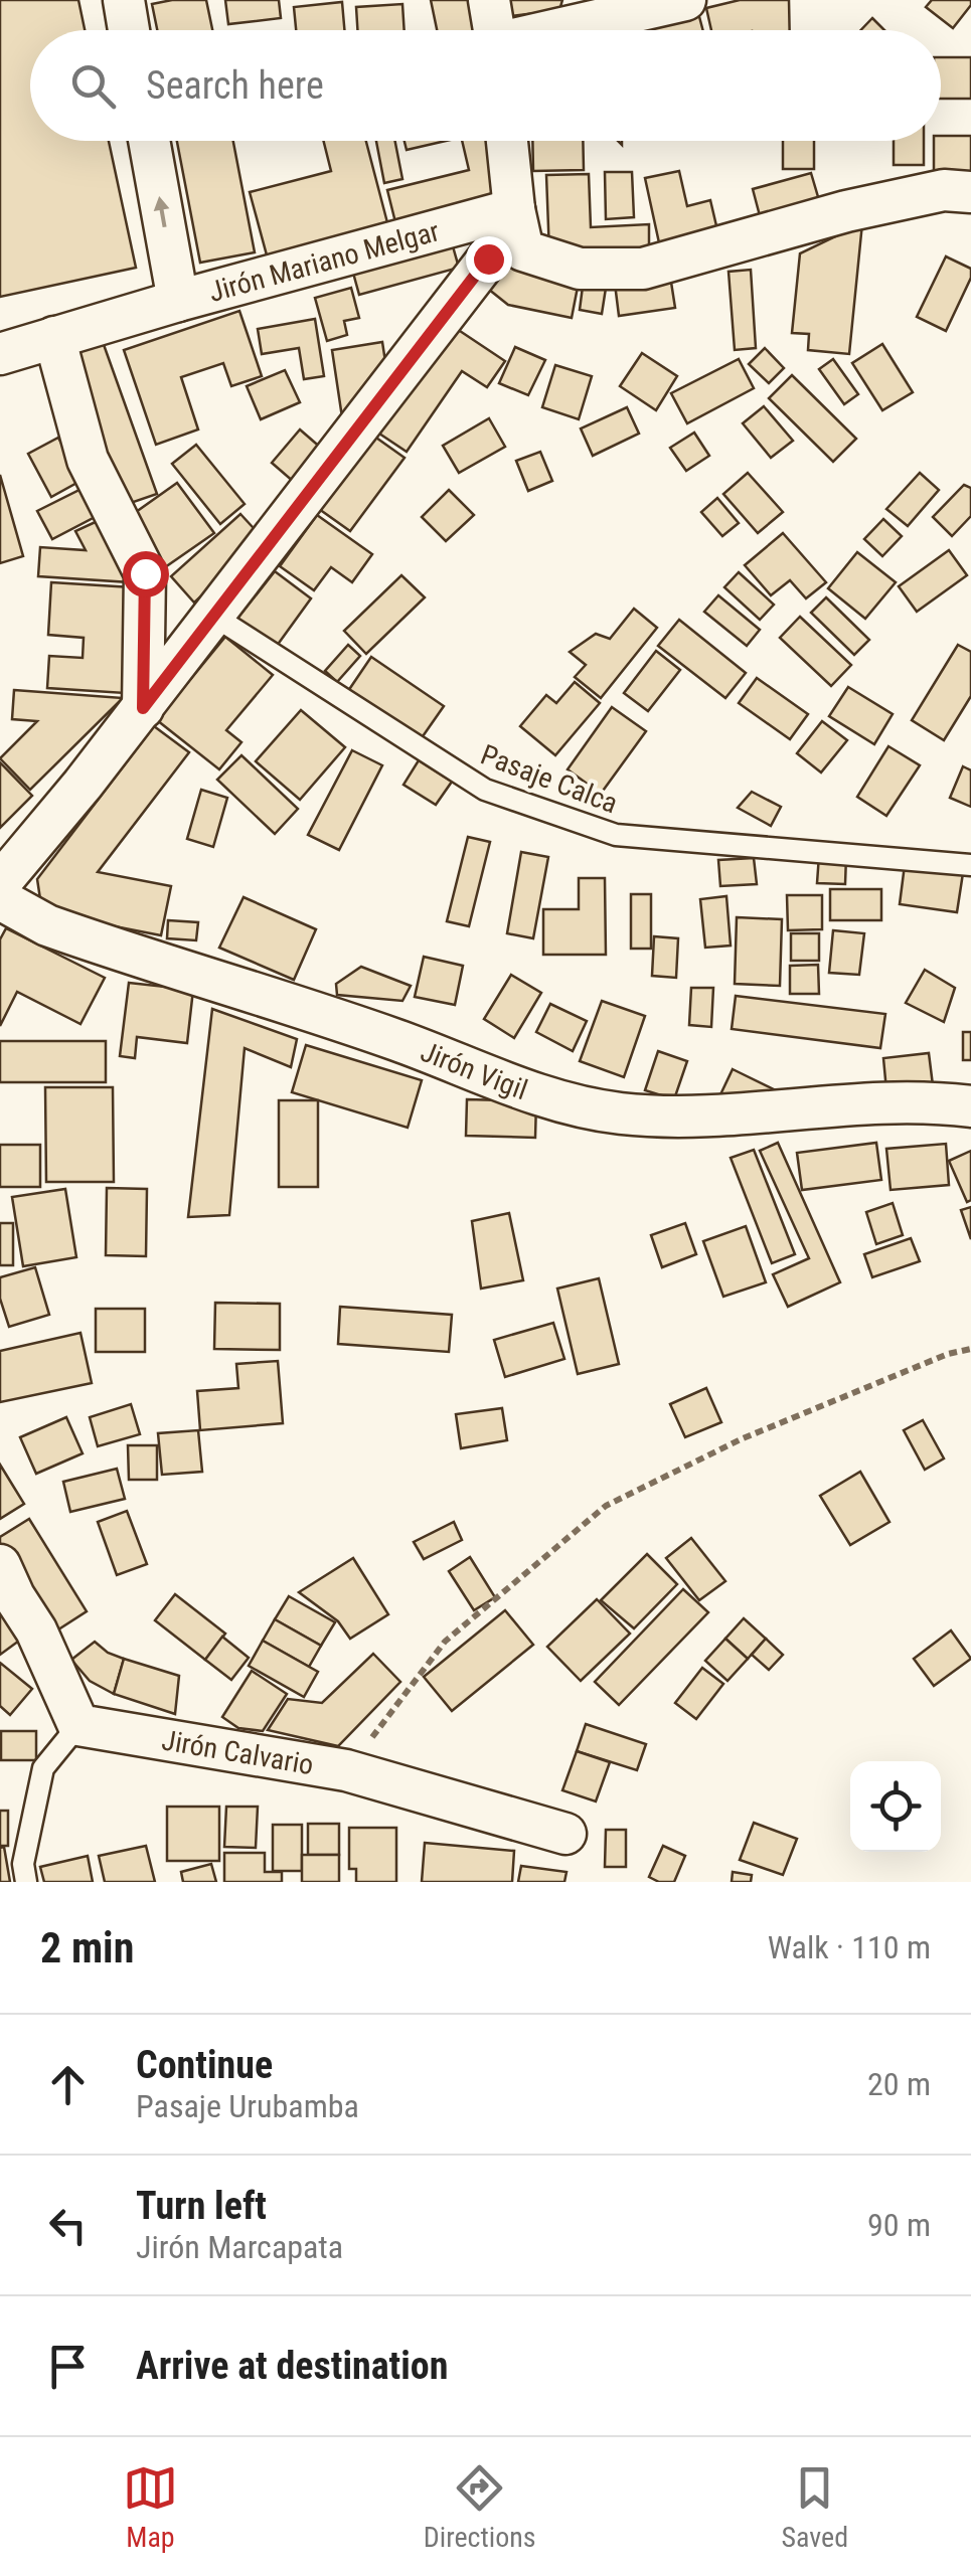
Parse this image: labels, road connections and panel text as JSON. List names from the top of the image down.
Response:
{
  "streets": {
    "street": ["Jirón Mariano Melgar", "Jirón Vigil", "Jirón Calvario"],
    "lane": ["Pasaje Calca"]
  },
  "page": {
    "search": "Search here",
    "heading": ["2 min", "Walk · 110 m"],
    "list": [
      ["Continue", "Pasaje Urubamba", "20 m"],
      ["Turn left", "Jirón Marcapata", "90 m"],
      "Arrive at destination"
    ],
    "nav": ["Map", "Directions", "Saved"]
  }
}
